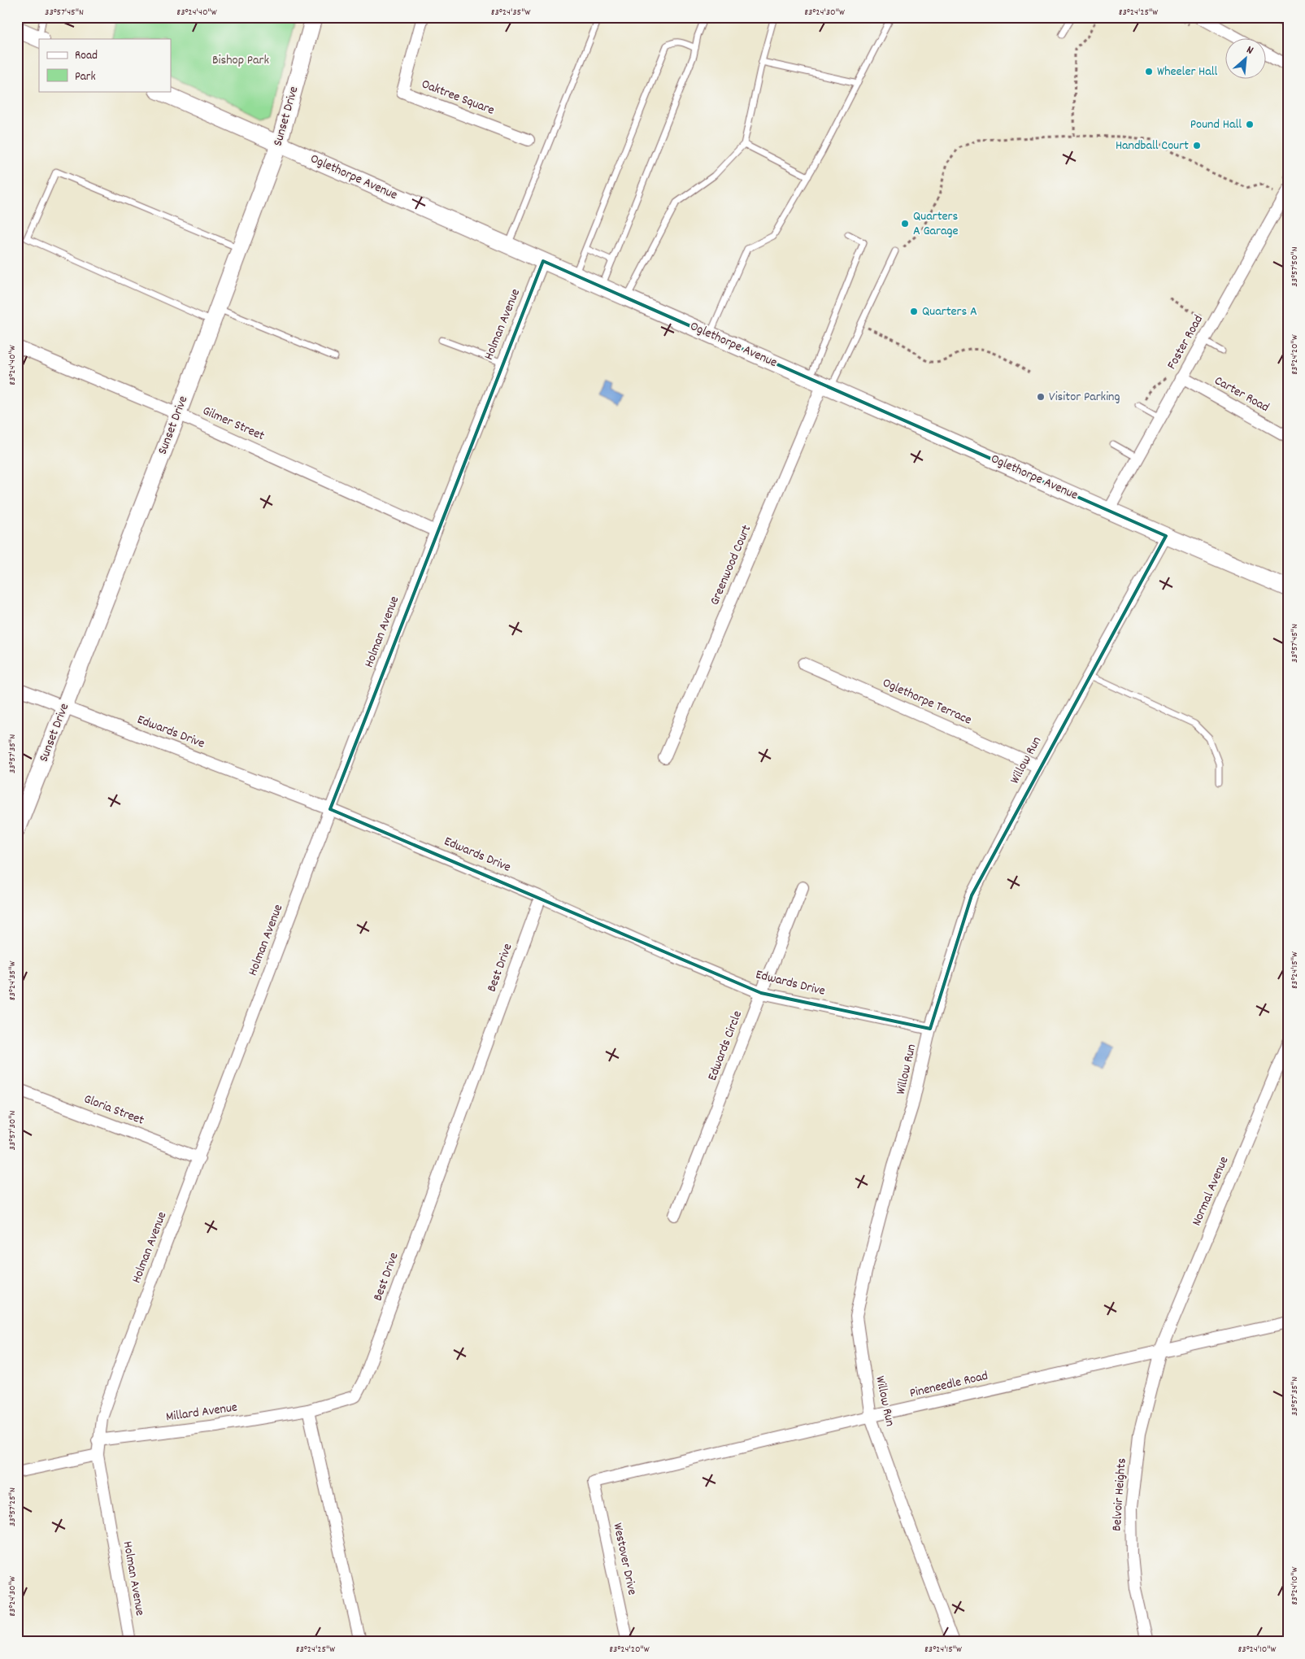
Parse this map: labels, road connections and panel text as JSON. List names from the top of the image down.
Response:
{
  "streets": {
    "main road": ["Sunset Drive", "Oglethorpe Avenue"],
    "street": [
      "Oaktree Square",
      "Holman Avenue",
      "Foster Road",
      "Carter Road",
      "Gilmer Street",
      "Greenwood Court",
      "Oglethorpe Terrace",
      "Edwards Drive",
      "Willow Run",
      "Best Drive",
      "Edwards Circle",
      "Gloria Street",
      "Normal Avenue",
      "Pineneedle Road",
      "Millard Avenue",
      "Belvoir Heights",
      "Westover Drive"
    ]
  },
  "crossings": [
    ["Sunset Drive", "Oglethorpe Avenue"],
    ["Sunset Drive", "Gilmer Street"],
    ["Sunset Drive", "Edwards Drive"],
    ["Oglethorpe Avenue", "Holman Avenue"],
    ["Oglethorpe Avenue", "Foster Road"],
    ["Oglethorpe Avenue", "Greenwood Court"],
    ["Oglethorpe Avenue", "Willow Run"],
    ["Holman Avenue", "Gilmer Street"],
    ["Holman Avenue", "Edwards Drive"],
    ["Holman Avenue", "Gloria Street"],
    ["Holman Avenue", "Millard Avenue"],
    ["Foster Road", "Carter Road"],
    ["Oglethorpe Terrace", "Willow Run"],
    ["Edwards Drive", "Willow Run"],
    ["Edwards Drive", "Best Drive"],
    ["Edwards Drive", "Edwards Circle"],
    ["Willow Run", "Pineneedle Road"],
    ["Best Drive", "Millard Avenue"],
    ["Normal Avenue", "Pineneedle Road"],
    ["Normal Avenue", "Belvoir Heights"],
    ["Pineneedle Road", "Belvoir Heights"],
    ["Pineneedle Road", "Westover Drive"]
  ],
  "parks": ["Bishop Park"],
  "places": [
    "Wheeler Hall",
    "Pound Hall",
    "Handball Court",
    "Quarters A Garage",
    "Quarters A",
    "Visitor Parking"
  ],
  "legend": ["Road", "Park"],
  "north": "top right",
  "coordinates": [
    "33°57'45\"N",
    "83°24'40\"W",
    "83°24'35\"W",
    "83°24'30\"W",
    "83°24'25\"W",
    "33°57'50\"N",
    "83°24'20\"W",
    "33°57'35\"N",
    "83°24'15\"W",
    "33°57'30\"N",
    "33°57'25\"N",
    "83°24'10\"W"
  ]
}
